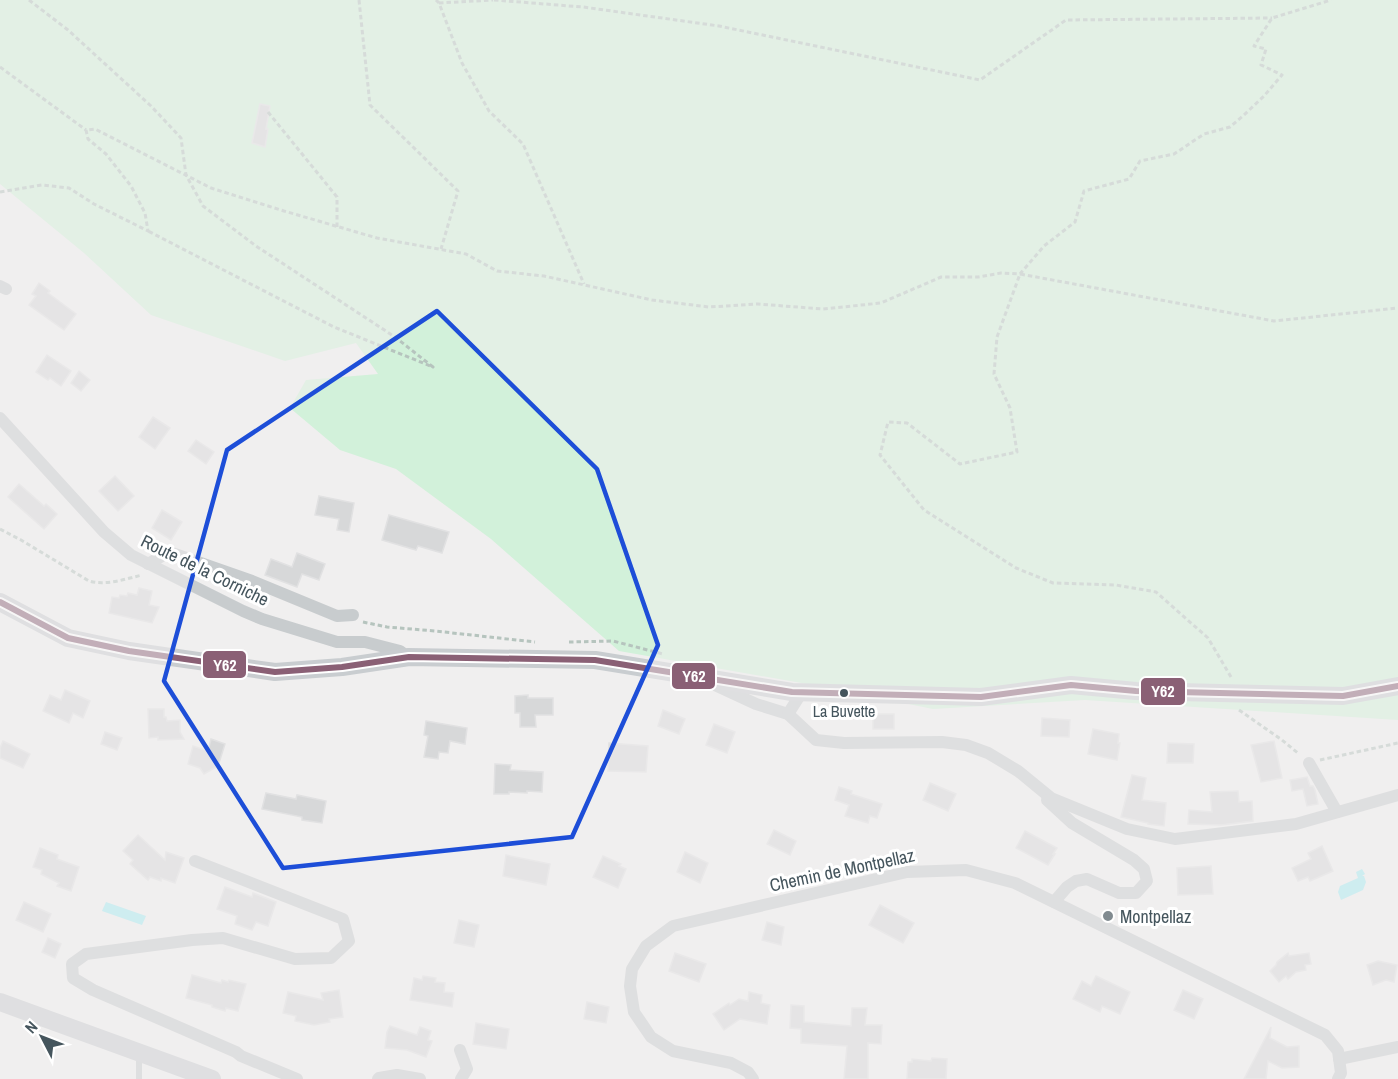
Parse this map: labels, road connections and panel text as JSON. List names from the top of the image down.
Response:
{
  "streets": {
    "street": ["Route de la Corniche", "Chemin de Montpellaz"]
  },
  "places": ["La Buvette", "Montpellaz"],
  "lines": ["transit line Y62"],
  "north": "top left"
}
